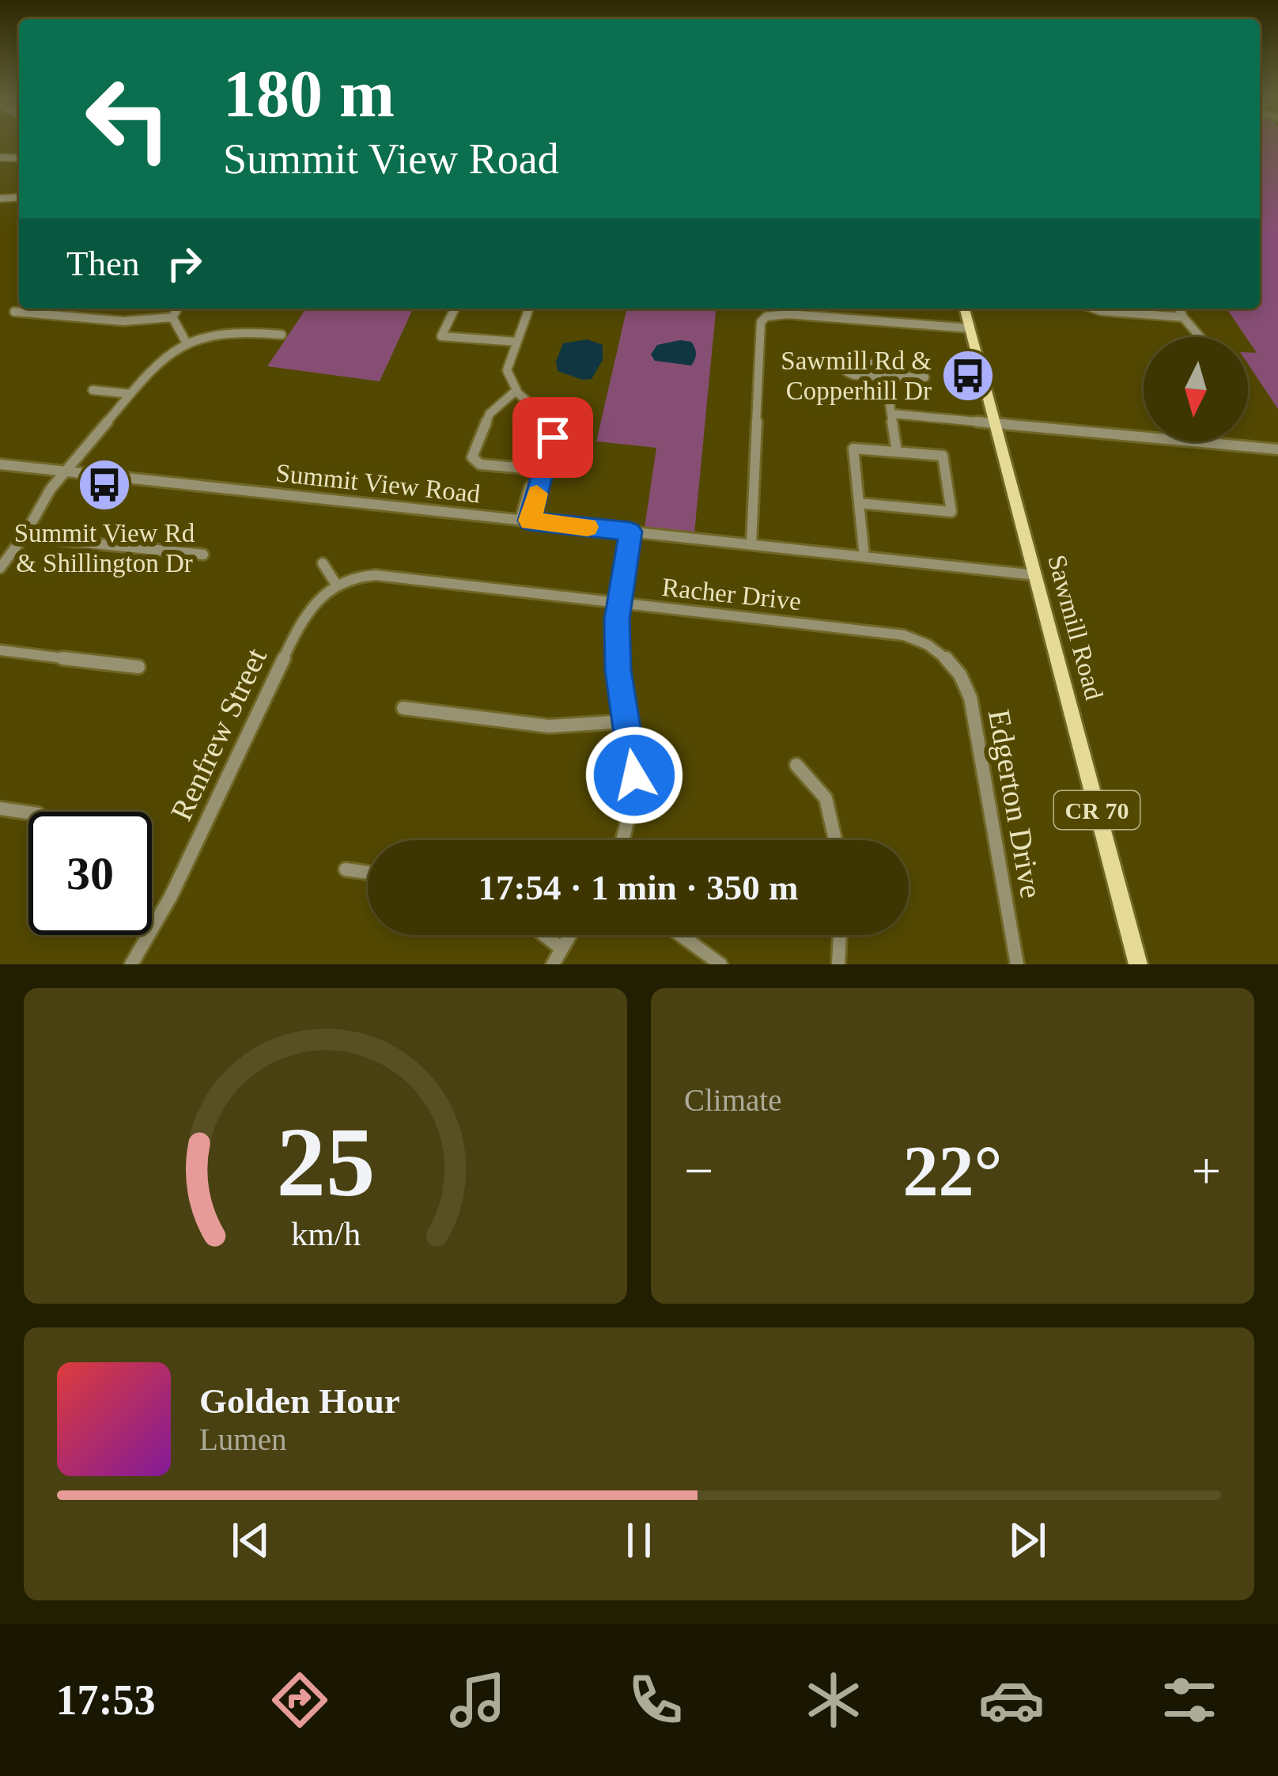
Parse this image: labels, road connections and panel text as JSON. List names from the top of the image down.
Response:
{
  "streets": {
    "main road": ["Sawmill Road", "CR 70"],
    "street": [
      "Summit View Road",
      "Racher Drive",
      "Renfrew Street",
      "Edgerton Drive"
    ]
  },
  "crossings": [
    ["Summit View Road", "Sawmill Road"],
    ["Racher Drive", "Renfrew Street"],
    ["Racher Drive", "Edgerton Drive"]
  ],
  "places": {
    "bus stop": ["Sawmill Rd & Copperhill Dr", "Summit View Rd & Shillington Dr"]
  },
  "north": "bottom",
  "page": {
    "turn": ["180 m", "Summit View Road"],
    "then": "Then",
    "limit": "30",
    "trip": "17:54 · 1 min · 350 m",
    "tile": "Climate",
    "heat": ["−", "22°", "+"],
    "song": ["Golden Hour", "Lumen"],
    "tabs": "17:53",
    "gauge": ["25", "km/h"]
  }
}
